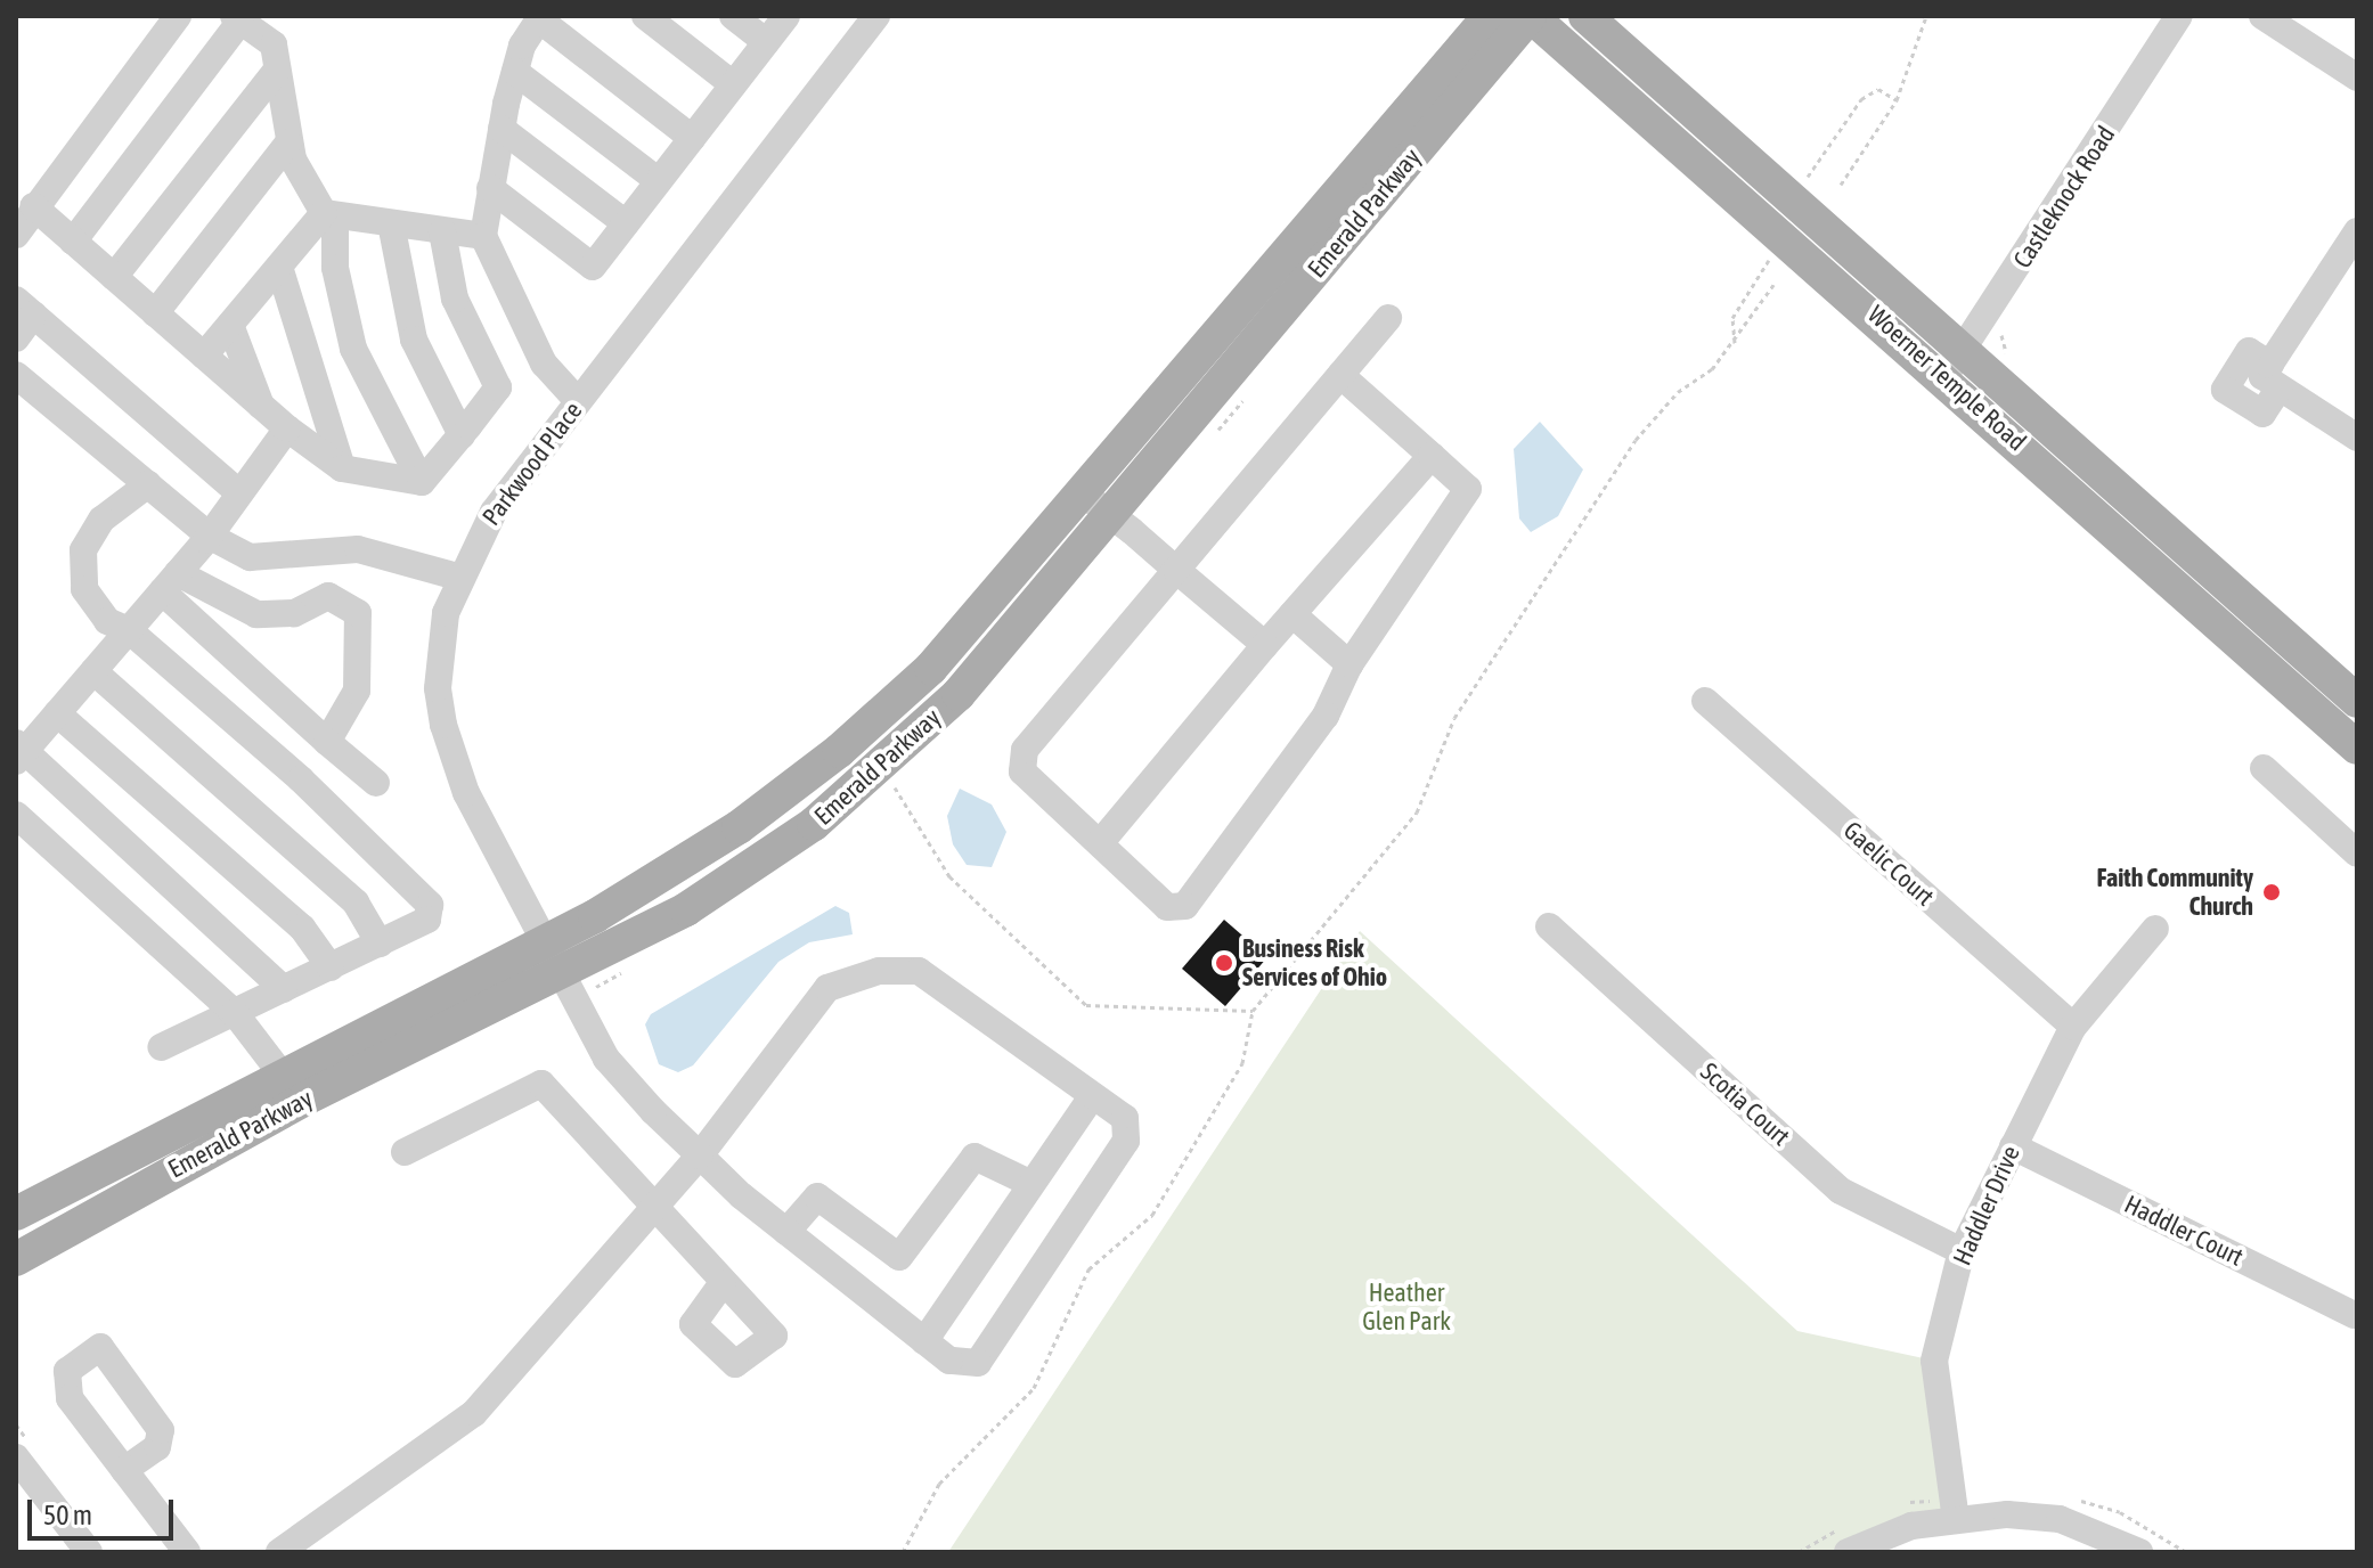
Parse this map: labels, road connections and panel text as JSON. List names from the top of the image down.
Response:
{
  "streets": {
    "main road": ["Emerald Parkway", "Woerner Temple Road"],
    "street": [
      "Castleknock Road",
      "Parkwood Place",
      "Gaelic Court",
      "Scotia Court",
      "Haddler Drive",
      "Haddler Court"
    ]
  },
  "crossings": [
    ["Castleknock Road", "Woerner Temple Road"],
    ["Emerald Parkway", "Woerner Temple Road"],
    ["Emerald Parkway", "Parkwood Place"],
    ["Gaelic Court", "Haddler Drive"],
    ["Scotia Court", "Haddler Drive"],
    ["Haddler Drive", "Haddler Court"]
  ],
  "parks": ["Heather Glen Park"],
  "places": ["Faith Community Church", "Business Risk Services of Ohio"],
  "scale_bar": "50 m"
}
